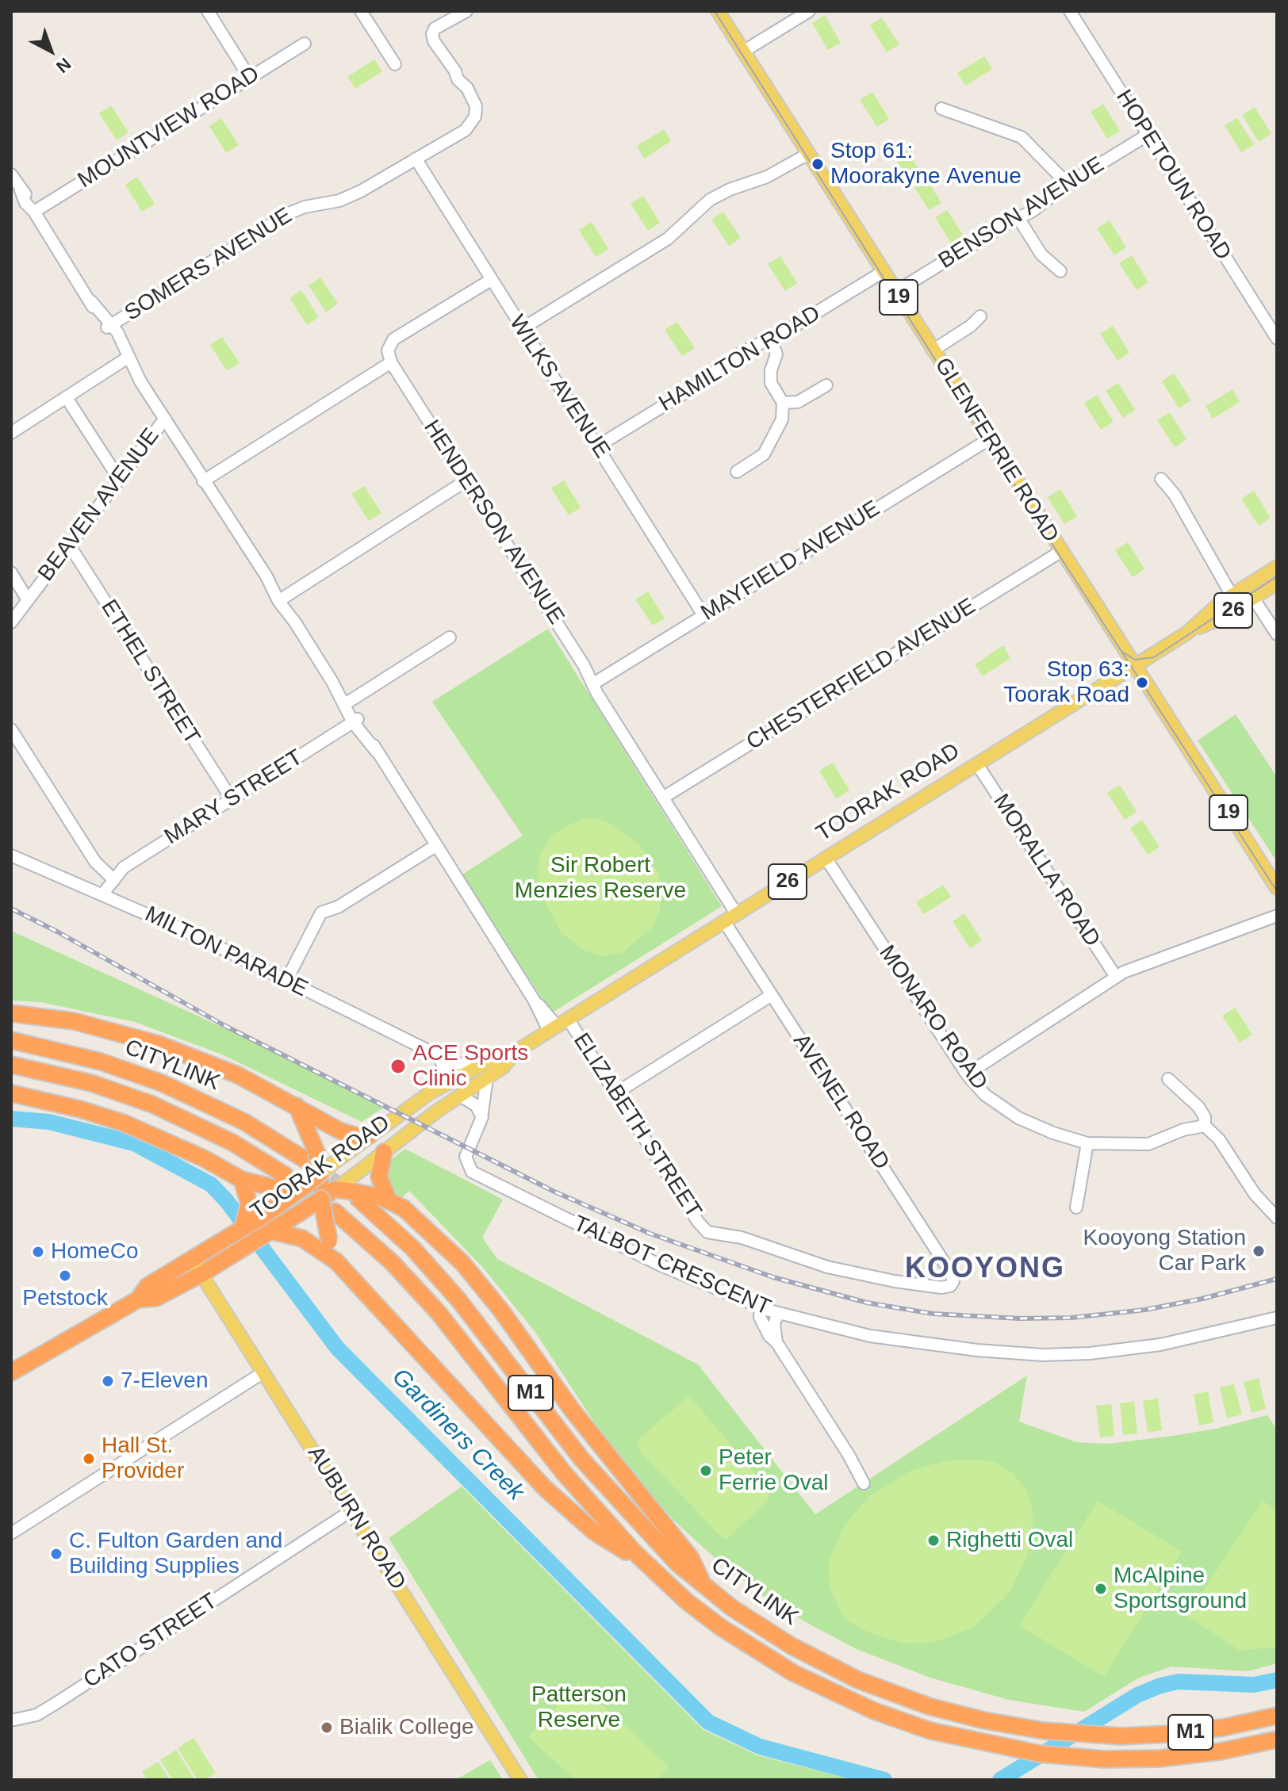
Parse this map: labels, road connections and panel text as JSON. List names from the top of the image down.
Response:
{
  "streets": {
    "highway": [
      "26",
      "TOORAK ROAD",
      "CITYLINK",
      "M1"
    ],
    "main road": ["19", "GLENFERRIE ROAD", "AUBURN ROAD"],
    "street": [
      "MOUNTVIEW ROAD",
      "HOPETOUN ROAD",
      "BENSON AVENUE",
      "SOMERS AVENUE",
      "HAMILTON ROAD",
      "WILKS AVENUE",
      "BEAVEN AVENUE",
      "HENDERSON AVENUE",
      "MAYFIELD AVENUE",
      "ETHEL STREET",
      "CHESTERFIELD AVENUE",
      "MARY STREET",
      "MORALLA ROAD",
      "MILTON PARADE",
      "MONARO ROAD",
      "AVENEL ROAD",
      "ELIZABETH STREET",
      "TALBOT CRESCENT",
      "CATO STREET"
    ]
  },
  "crossings": [
    ["MOUNTVIEW ROAD", "ELIZABETH STREET"],
    ["HOPETOUN ROAD", "BENSON AVENUE"],
    ["BENSON AVENUE", "GLENFERRIE ROAD"],
    ["SOMERS AVENUE", "WILKS AVENUE"],
    ["SOMERS AVENUE", "ELIZABETH STREET"],
    ["HAMILTON ROAD", "WILKS AVENUE"],
    ["HAMILTON ROAD", "GLENFERRIE ROAD"],
    ["WILKS AVENUE", "MAYFIELD AVENUE"],
    ["GLENFERRIE ROAD", "MAYFIELD AVENUE"],
    ["GLENFERRIE ROAD", "CHESTERFIELD AVENUE"],
    ["GLENFERRIE ROAD", "TOORAK ROAD"],
    ["BEAVEN AVENUE", "ETHEL STREET"],
    ["BEAVEN AVENUE", "ELIZABETH STREET"],
    ["HENDERSON AVENUE", "MAYFIELD AVENUE"],
    ["HENDERSON AVENUE", "CHESTERFIELD AVENUE"],
    ["HENDERSON AVENUE", "TOORAK ROAD"],
    ["ETHEL STREET", "MARY STREET"],
    ["TOORAK ROAD", "MORALLA ROAD"],
    ["TOORAK ROAD", "MILTON PARADE"],
    ["TOORAK ROAD", "MONARO ROAD"],
    ["TOORAK ROAD", "AVENEL ROAD"],
    ["TOORAK ROAD", "ELIZABETH STREET"],
    ["TOORAK ROAD", "TALBOT CRESCENT"],
    ["TOORAK ROAD", "AUBURN ROAD"],
    ["MARY STREET", "ELIZABETH STREET"],
    ["CITYLINK", "M1"],
    ["AVENEL ROAD", "ELIZABETH STREET"],
    ["AUBURN ROAD", "CATO STREET"]
  ],
  "districts": ["KOOYONG"],
  "water": ["Gardiners Creek"],
  "parks": ["Sir Robert Menzies Reserve", "Patterson Reserve"],
  "places": [
    "Stop 61: Moorakyne Avenue",
    "Stop 63: Toorak Road",
    "ACE Sports Clinic",
    "Kooyong Station Car Park",
    "HomeCo",
    "Petstock",
    "7-Eleven",
    "Hall St. Provider",
    "Peter Ferrie Oval",
    "Righetti Oval",
    "C. Fulton Garden and Building Supplies",
    "McAlpine Sportsground",
    "Bialik College"
  ],
  "north": "bottom right"
}
